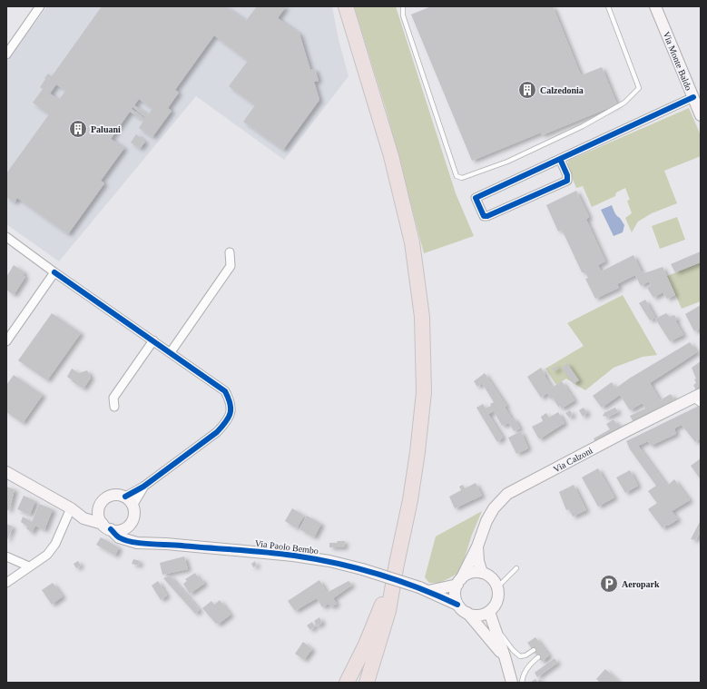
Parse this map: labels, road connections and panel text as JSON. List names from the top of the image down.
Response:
{
  "streets": {
    "street": ["Via Monte Baldo", "Via Calzoni", "Via Paolo Bembo"]
  },
  "crossings": [
    ["Via Calzoni", "Via Paolo Bembo"]
  ],
  "places": {
    "building": ["Calzedonia", "Paluani"],
    "parking": ["Aeropark"]
  }
}
